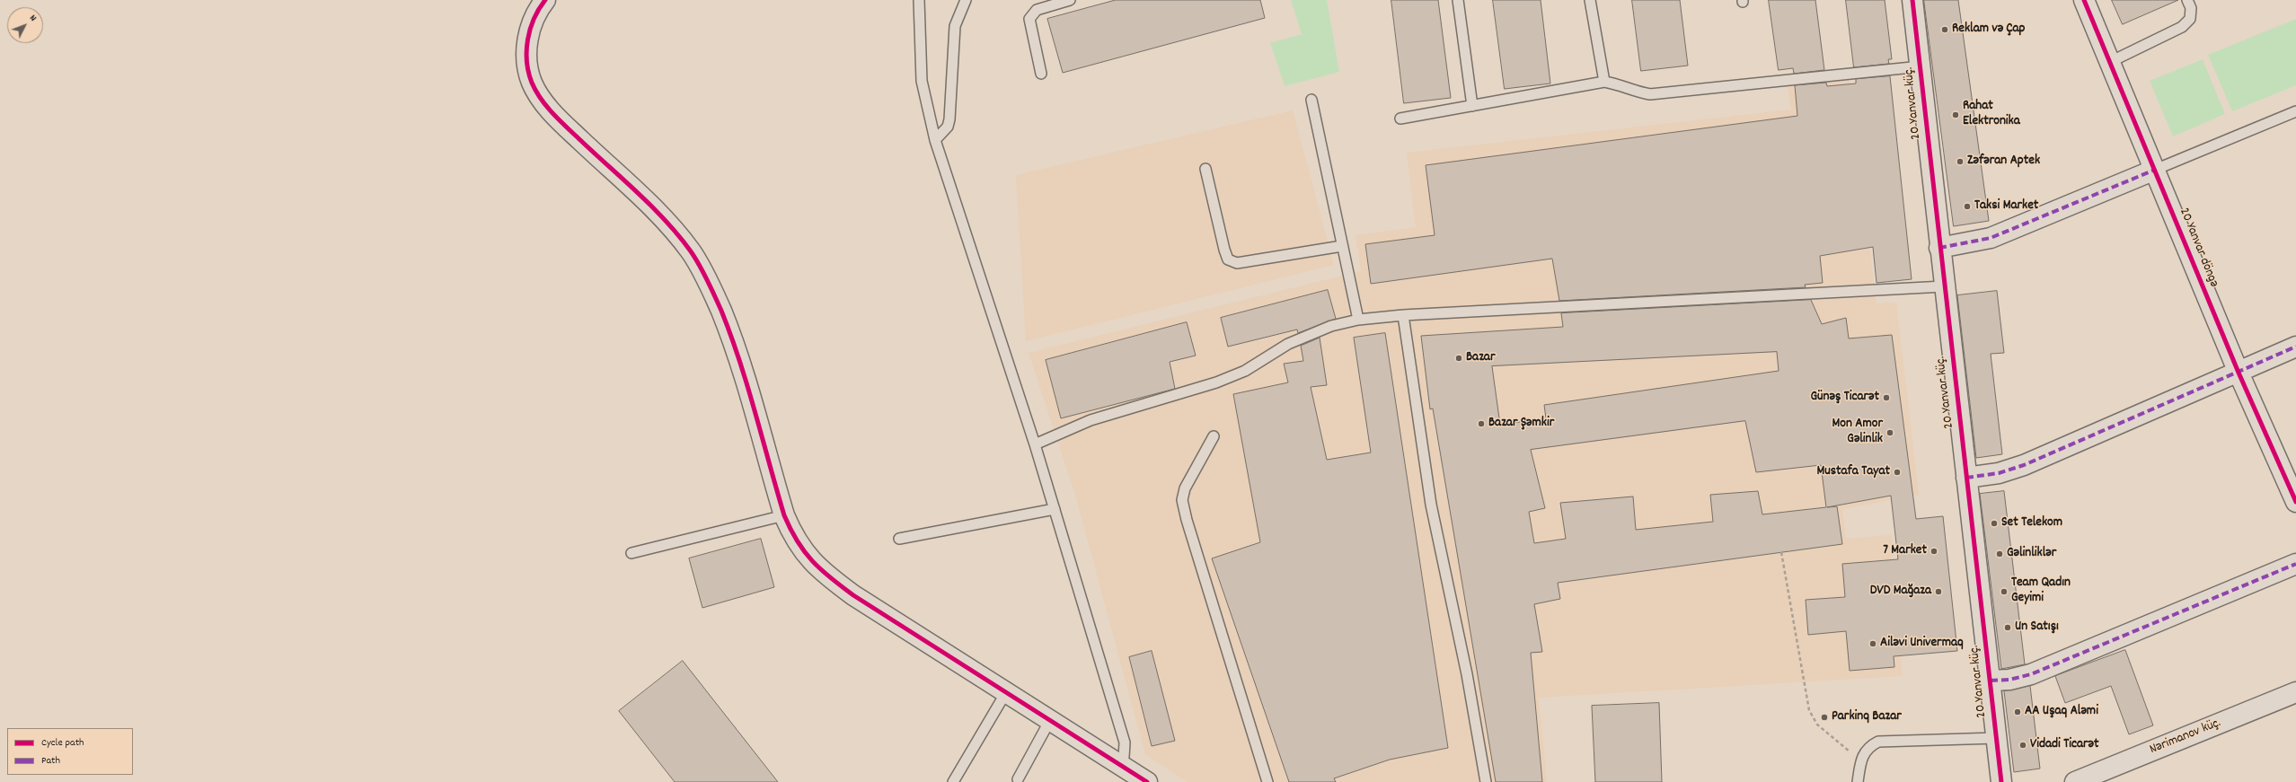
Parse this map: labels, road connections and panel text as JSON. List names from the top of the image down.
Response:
{
  "streets": {
    "street": ["20 Yanvar küç.", "20 Yanvar döngə", "Nərimanov küç."]
  },
  "places": [
    "Reklam və Çap",
    "Rahat Elektronika",
    "Zəfəran Aptek",
    "Taksi Market",
    "Bazar",
    "Günəş Ticarət",
    "Bazar Şəmkir",
    "Mon Amor Gəlinlik",
    "Mustafa Tayat",
    "Set Telekom",
    "7 Market",
    "Gəlinliklər",
    "DVD Mağaza",
    "Team Qadın Geyimi",
    "Un Satışı",
    "Ailəvi Univermaq",
    "AA Uşaq Aləmi",
    "Parkinq Bazar",
    "Vidadi Ticarət"
  ],
  "legend": ["Cycle path", "Path"],
  "north": "top right"
}
